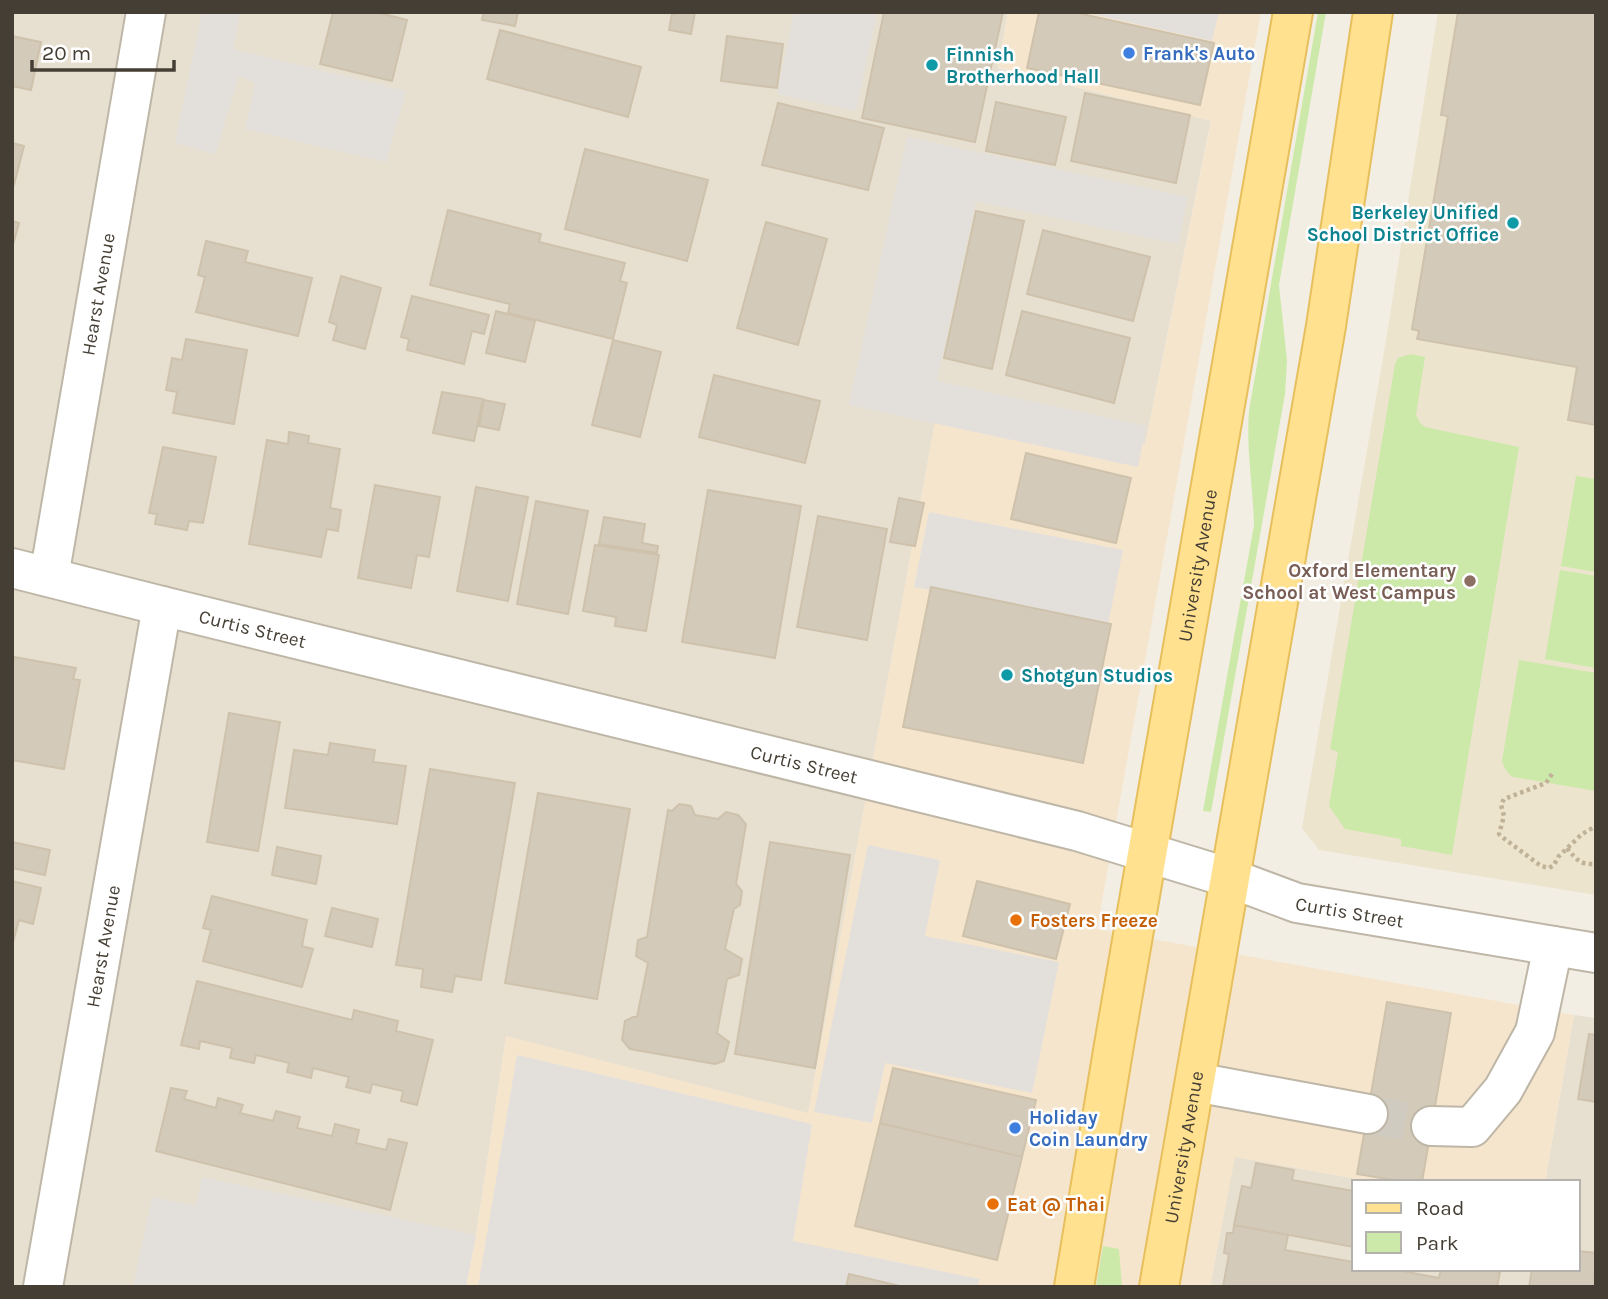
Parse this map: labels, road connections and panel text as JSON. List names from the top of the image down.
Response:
{
  "streets": {
    "main road": ["University Avenue"],
    "street": ["Hearst Avenue", "Curtis Street"]
  },
  "crossings": [
    ["Hearst Avenue", "Curtis Street"],
    ["University Avenue", "Curtis Street"]
  ],
  "places": [
    "Frank's Auto",
    "Finnish Brotherhood Hall",
    "Berkeley Unified School District Office",
    "Oxford Elementary School at West Campus",
    "Shotgun Studios",
    "Fosters Freeze",
    "Holiday Coin Laundry",
    "Eat @ Thai"
  ],
  "legend": ["Road", "Park"],
  "scale_bar": "20 m"
}
